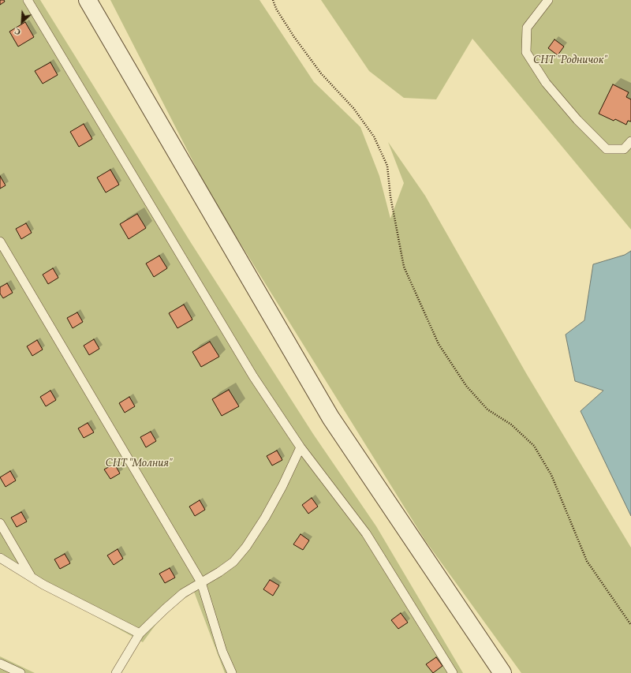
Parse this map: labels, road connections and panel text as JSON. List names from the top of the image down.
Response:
{
  "parks": ["СНТ \"Родничок\"", "СНТ \"Молния\""],
  "north": "bottom left"
}
